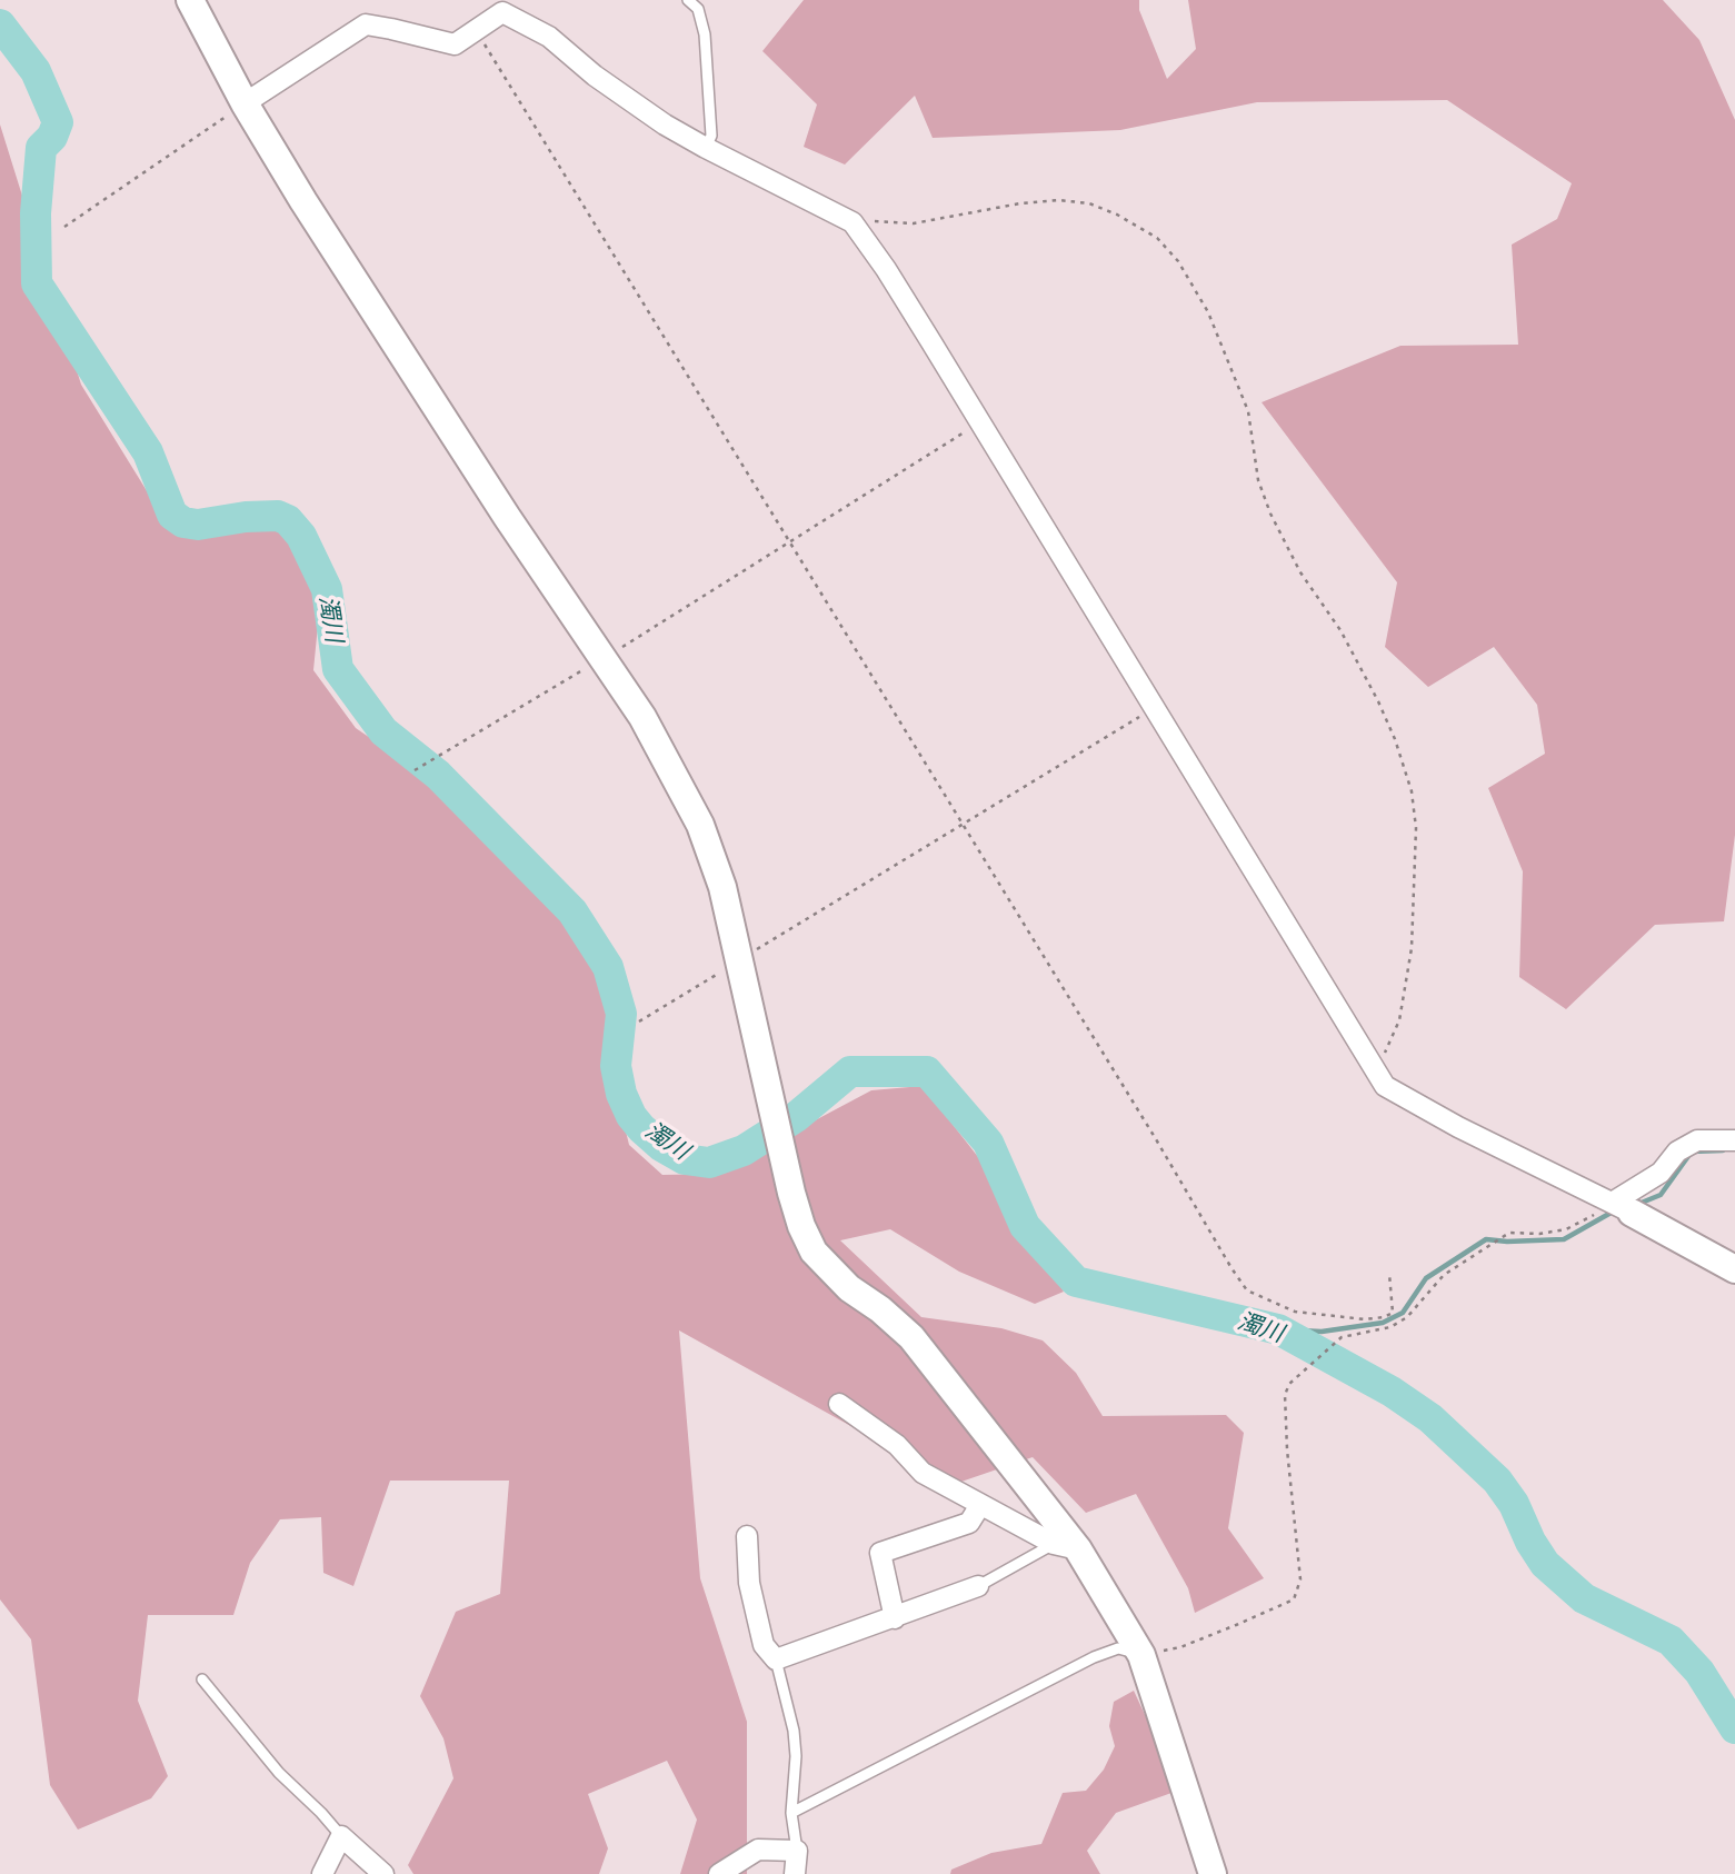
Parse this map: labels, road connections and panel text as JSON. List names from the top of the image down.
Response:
{
  "water": ["濁川"]
}
